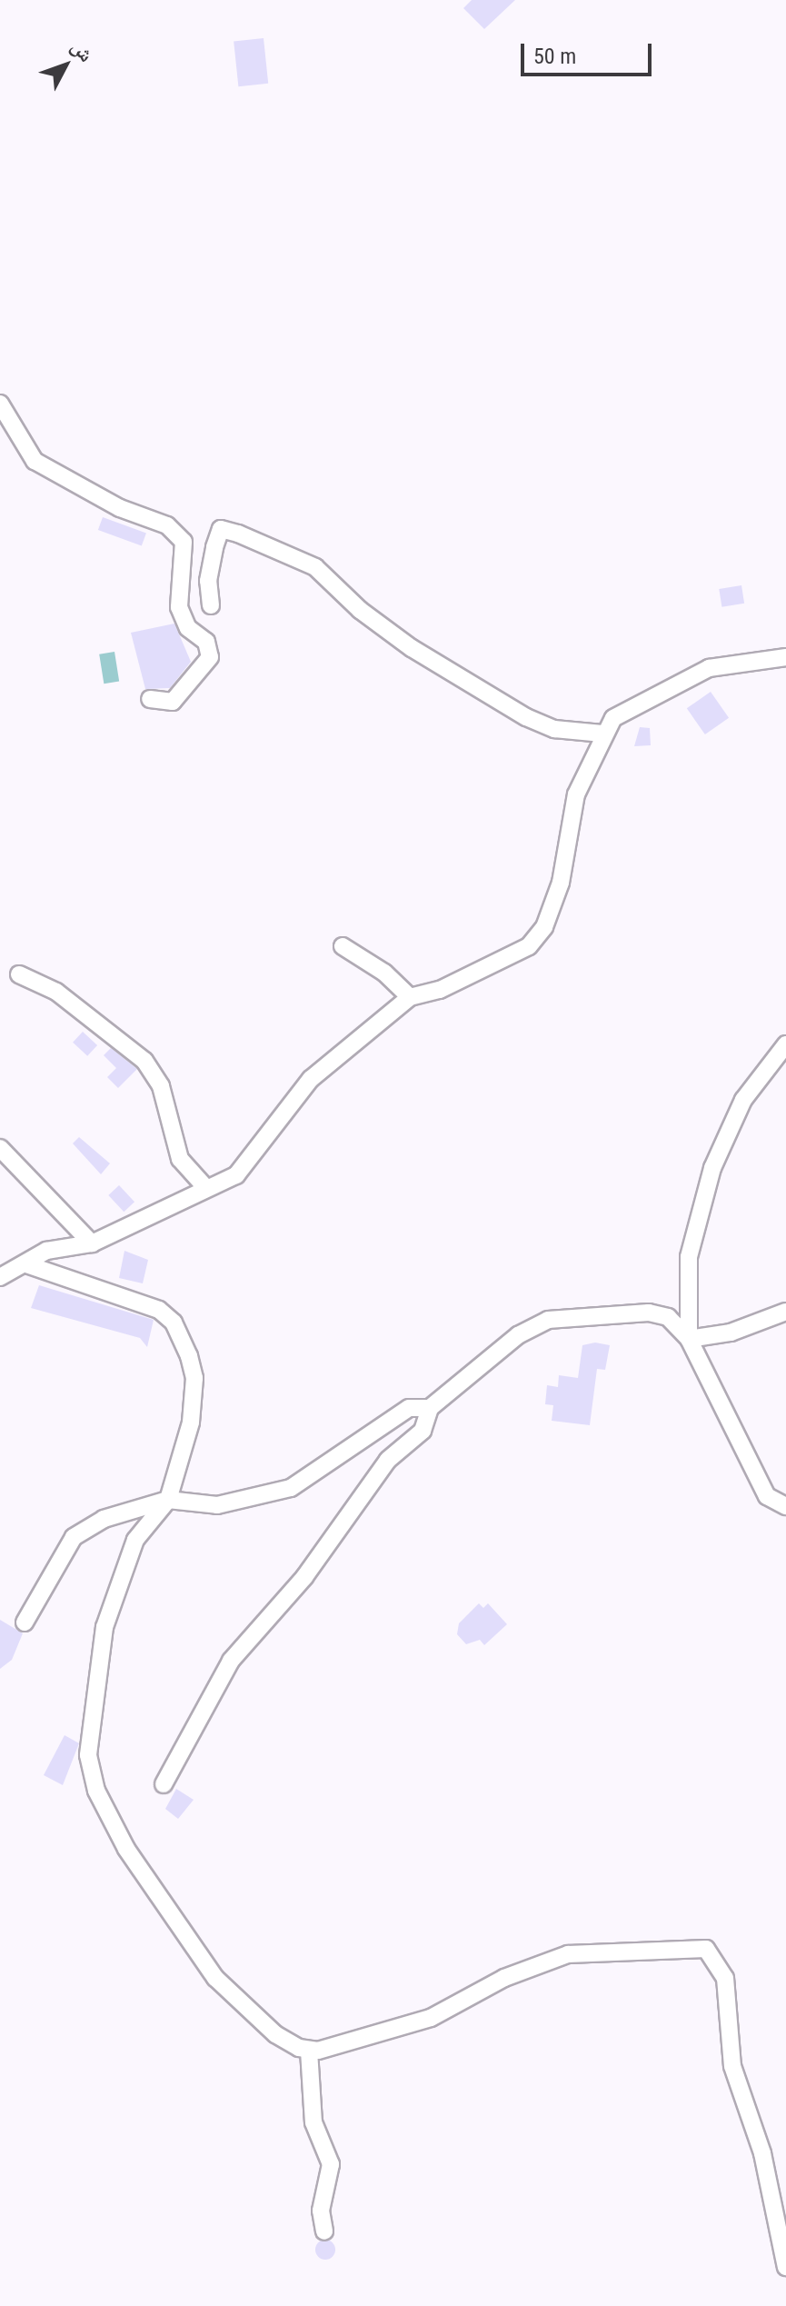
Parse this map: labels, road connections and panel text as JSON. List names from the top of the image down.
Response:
{
  "scale_bar": "50 m",
  "north": "top right"
}
